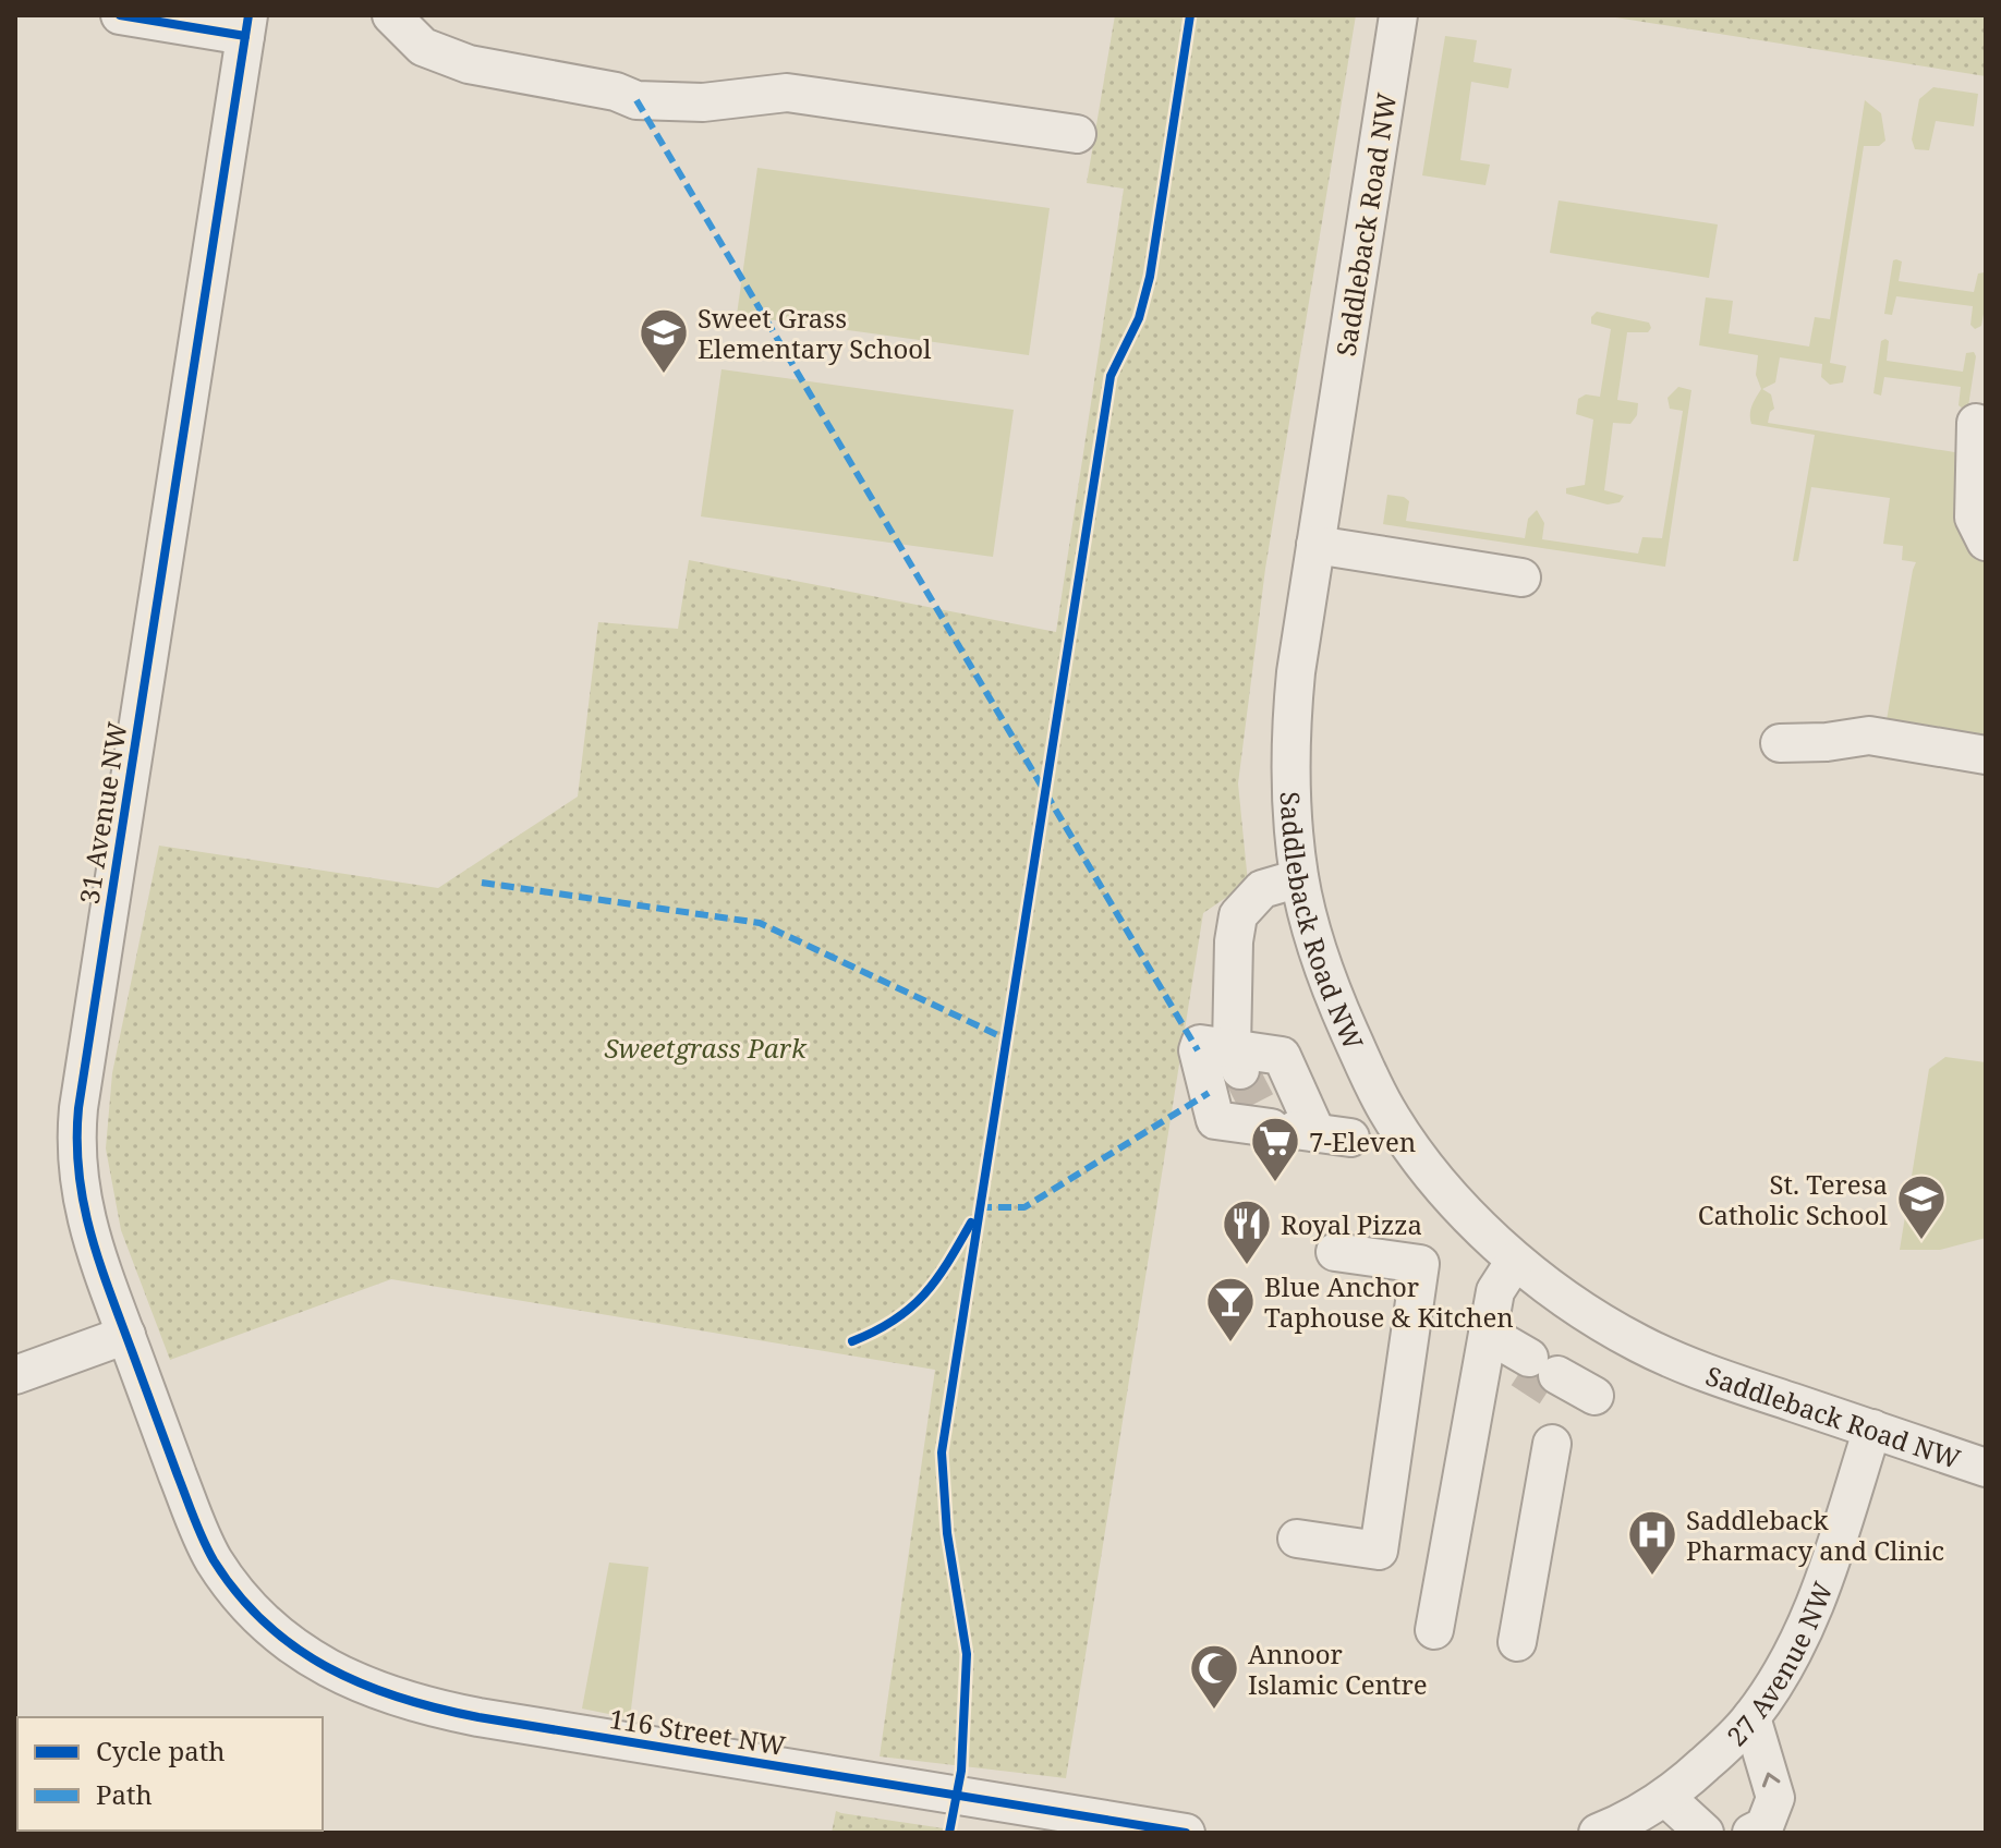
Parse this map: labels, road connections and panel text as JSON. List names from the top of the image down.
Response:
{
  "streets": {
    "street": [
      "Saddleback Road NW",
      "31 Avenue NW",
      "27 Avenue NW",
      "116 Street NW"
    ]
  },
  "crossings": [
    ["Saddleback Road NW", "27 Avenue NW"],
    ["31 Avenue NW", "116 Street NW"]
  ],
  "parks": ["Sweetgrass Park"],
  "places": {
    "school or university": ["Sweet Grass Elementary School", "St. Teresa Catholic School"],
    "supermarket": ["7-Eleven"],
    "restaurant": ["Royal Pizza"],
    "bar": ["Blue Anchor Taphouse & Kitchen"],
    "hospital": ["Saddleback Pharmacy and Clinic"],
    "mosque": ["Annoor Islamic Centre"]
  },
  "legend": ["Cycle path", "Path"]
}
